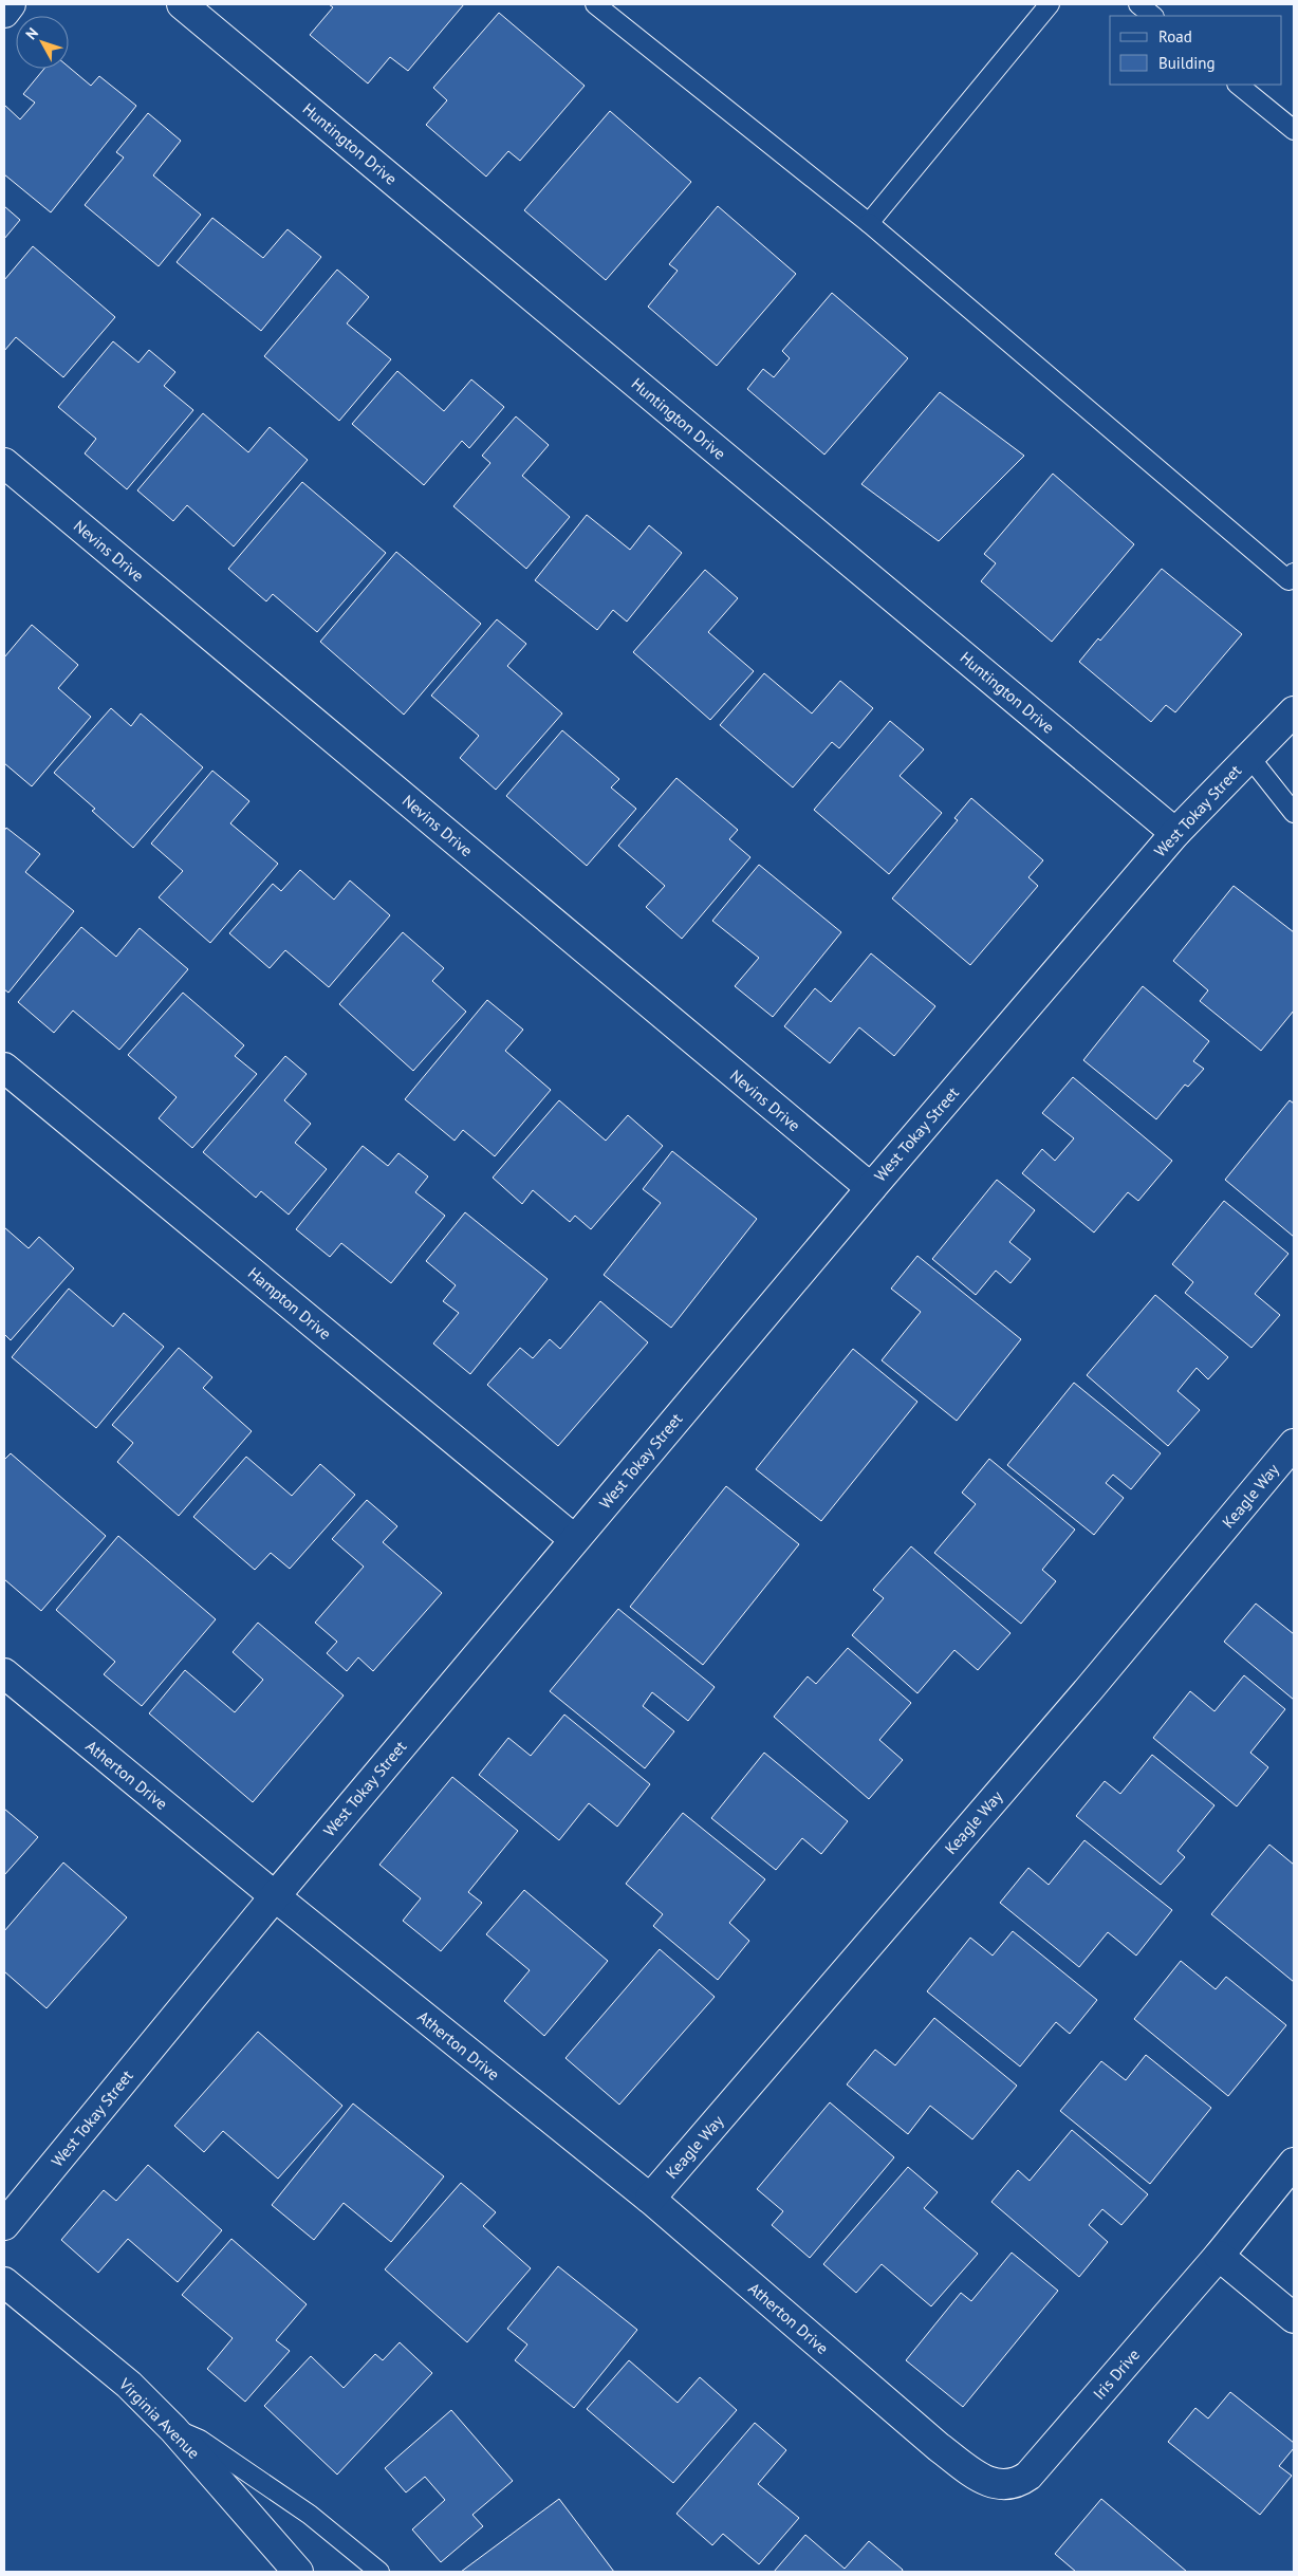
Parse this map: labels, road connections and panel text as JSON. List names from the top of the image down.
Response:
{
  "streets": {
    "street": [
      "Huntington Drive",
      "Nevins Drive",
      "West Tokay Street",
      "Hampton Drive",
      "Keagle Way",
      "Atherton Drive",
      "Iris Drive",
      "Virginia Avenue"
    ]
  },
  "crossings": [
    ["Huntington Drive", "West Tokay Street"],
    ["Nevins Drive", "West Tokay Street"],
    ["West Tokay Street", "Hampton Drive"],
    ["West Tokay Street", "Atherton Drive"],
    ["Keagle Way", "Atherton Drive"],
    ["Atherton Drive", "Iris Drive"]
  ],
  "legend": ["Road", "Building"],
  "north": "top left"
}
